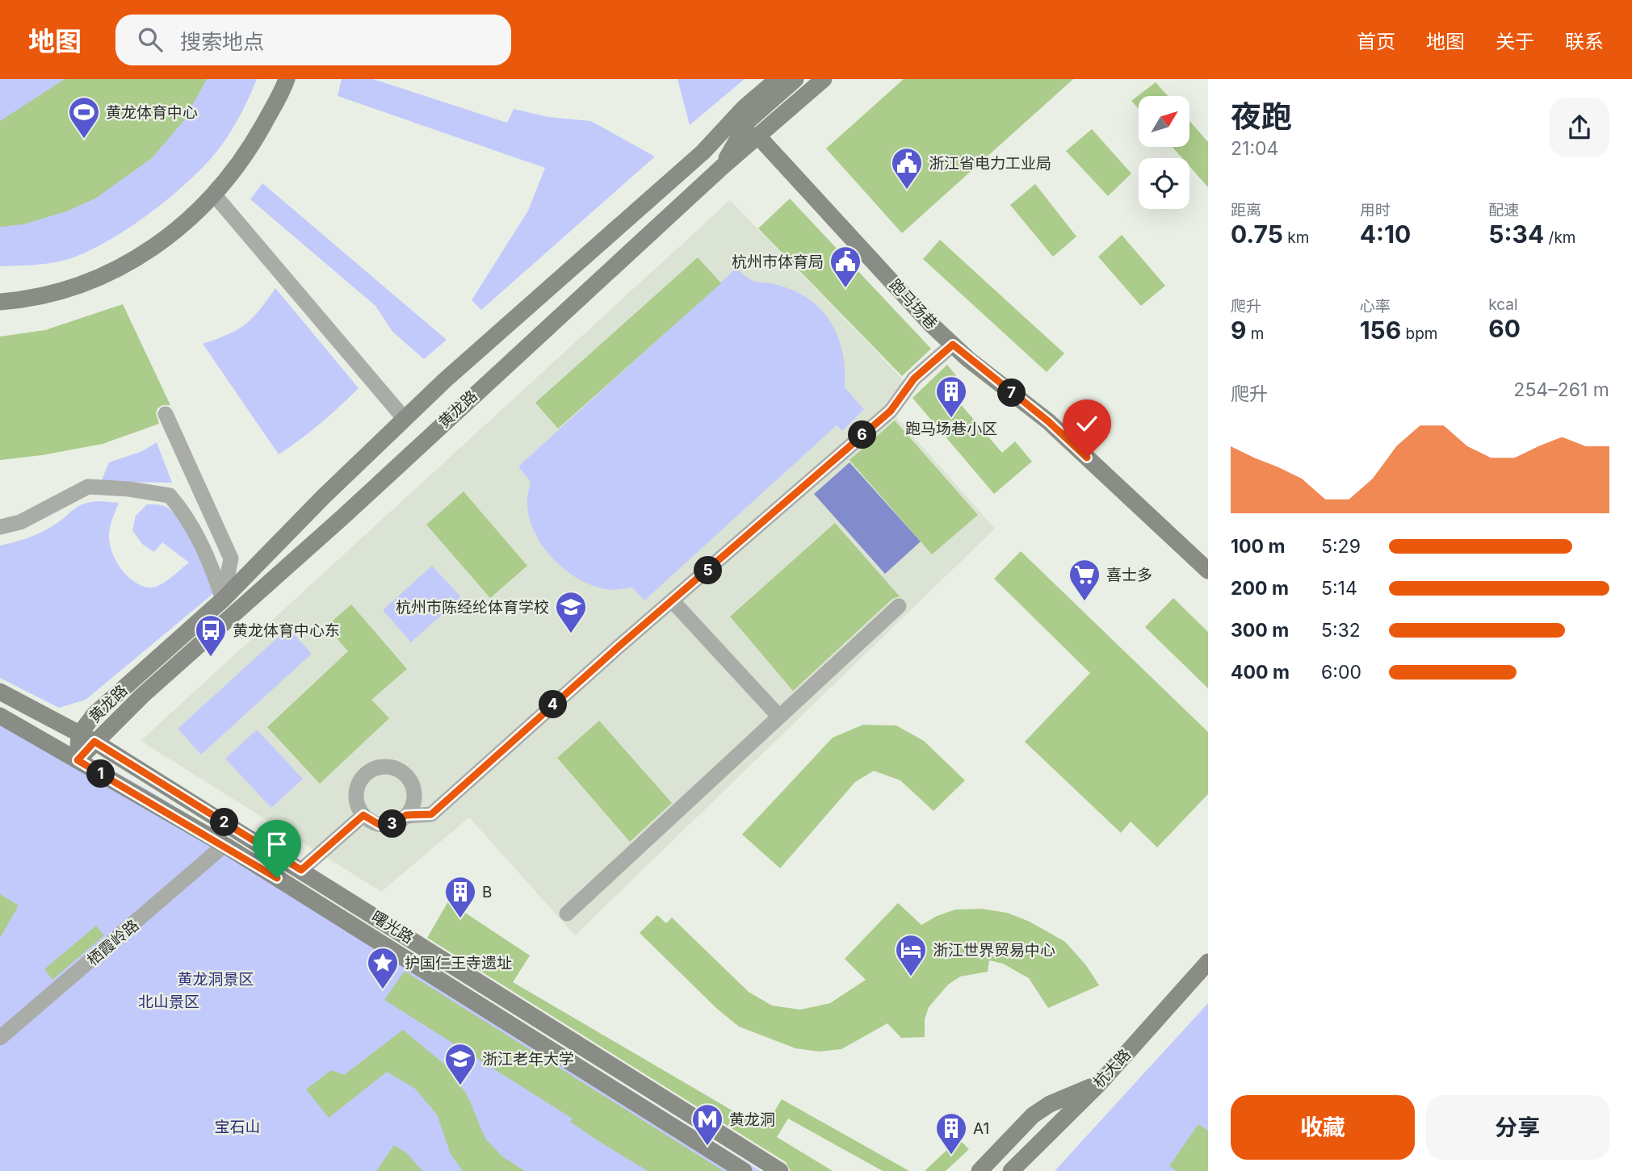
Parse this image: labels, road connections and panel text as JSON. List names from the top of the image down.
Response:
{
  "streets": {
    "main road": [
      "跑马场巷",
      "黄龙路",
      "曙光路",
      "杭大路"
    ],
    "street": ["栖霞岭路"]
  },
  "crossings": [
    ["跑马场巷", "黄龙路"],
    ["黄龙路", "曙光路"],
    ["曙光路", "栖霞岭路"]
  ],
  "parks": ["黄龙洞景区", "北山景区", "宝石山"],
  "places": {
    "sports": ["黄龙体育中心"],
    "public building": ["浙江省电力工业局", "杭州市体育局"],
    "building": ["跑马场巷小区", "B", "A1"],
    "supermarket": ["喜士多"],
    "school or university": ["杭州市陈经纶体育学校", "浙江老年大学"],
    "bus stop": ["黄龙体育中心东"],
    "hotel": ["浙江世界贸易中心"],
    "place": ["护国仁王寺遗址"],
    "metro station": ["黄龙洞"]
  },
  "north": "top right",
  "page": {
    "header": "地图",
    "search": "搜索地点",
    "nav": [
      "首页",
      "地图",
      "关于",
      "联系"
    ],
    "heading": ["夜跑", "21:04"],
    "stats": [
      ["距离", "0.75 km"],
      ["用时", "4:10"],
      ["配速", "5:34 /km"],
      ["爬升", "9 m"],
      ["心率", "156 bpm"],
      ["kcal", "60"]
    ],
    "chart": ["爬升", "254–261 m"],
    "pins": [
      "7",
      "6",
      "5",
      "4",
      "1",
      "2",
      "3"
    ],
    "list": [
      {
        "name": "100 m",
        "note": "5:29"
      },
      {
        "name": "200 m",
        "note": "5:14"
      },
      {
        "name": "300 m",
        "note": "5:32"
      },
      {
        "name": "400 m",
        "note": "6:00"
      }
    ],
    "buttons": ["收藏", "分享"]
  }
}
